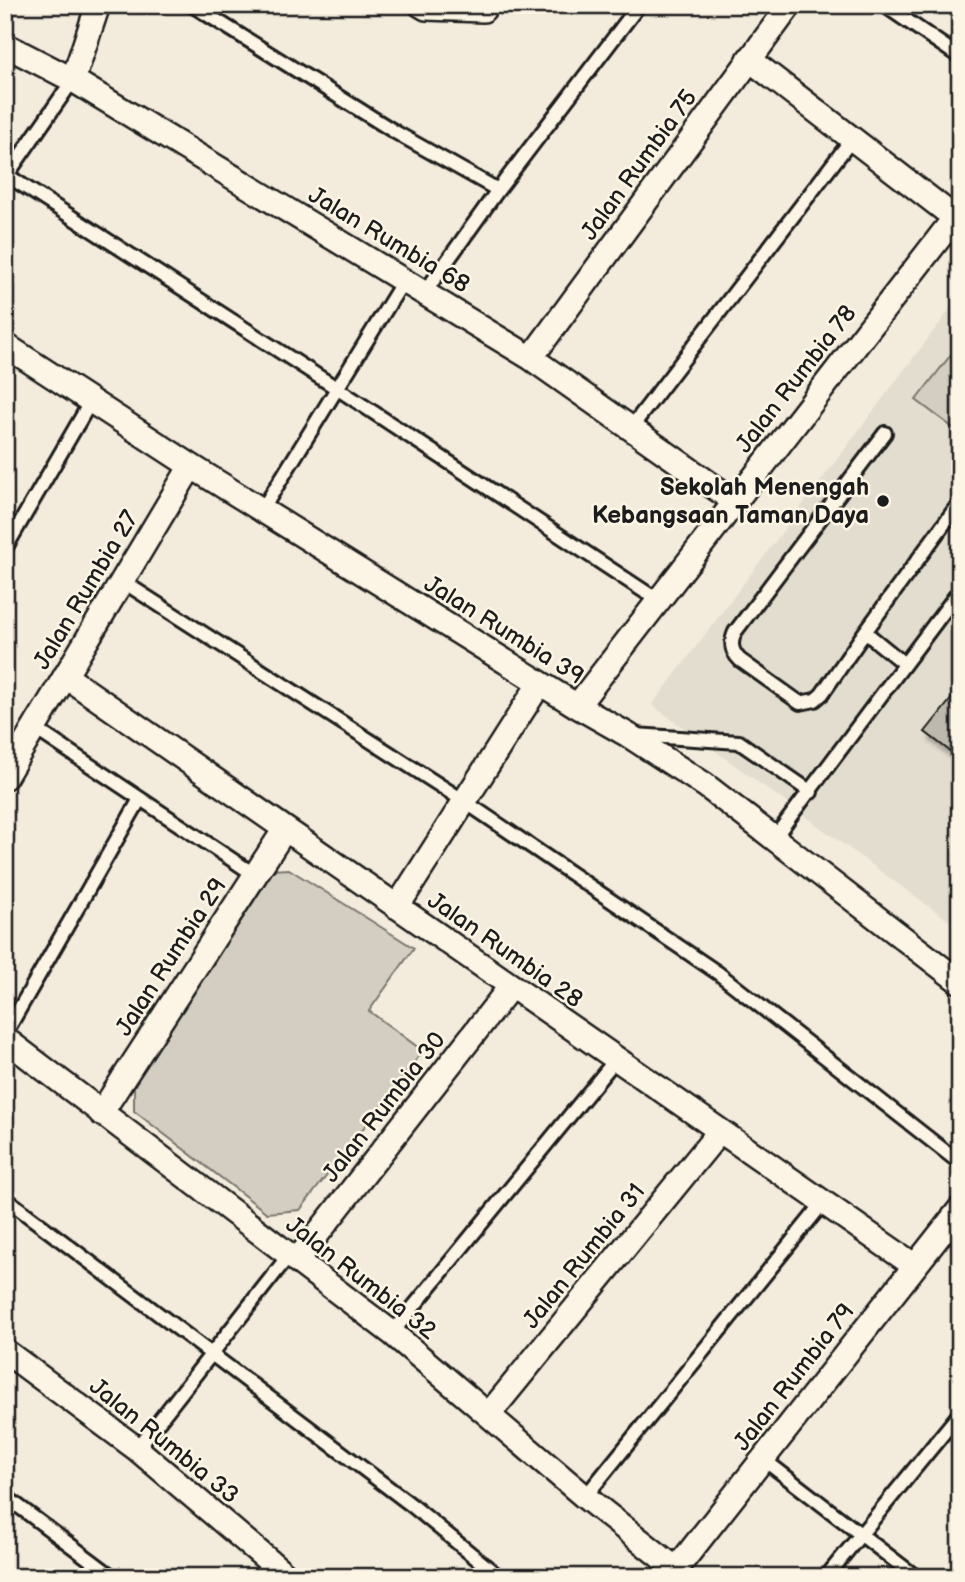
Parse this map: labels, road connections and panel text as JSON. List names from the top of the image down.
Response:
{
  "streets": {
    "street": [
      "Jalan Rumbia 75",
      "Jalan Rumbia 68",
      "Jalan Rumbia 78",
      "Jalan Rumbia 27",
      "Jalan Rumbia 39",
      "Jalan Rumbia 28",
      "Jalan Rumbia 29",
      "Jalan Rumbia 30",
      "Jalan Rumbia 31",
      "Jalan Rumbia 32",
      "Jalan Rumbia 79",
      "Jalan Rumbia 33"
    ]
  },
  "crossings": [
    ["Jalan Rumbia 75", "Jalan Rumbia 68"],
    ["Jalan Rumbia 75", "Jalan Rumbia 78"],
    ["Jalan Rumbia 68", "Jalan Rumbia 78"],
    ["Jalan Rumbia 78", "Jalan Rumbia 39"],
    ["Jalan Rumbia 27", "Jalan Rumbia 39"],
    ["Jalan Rumbia 27", "Jalan Rumbia 28"],
    ["Jalan Rumbia 28", "Jalan Rumbia 29"],
    ["Jalan Rumbia 28", "Jalan Rumbia 30"],
    ["Jalan Rumbia 28", "Jalan Rumbia 31"],
    ["Jalan Rumbia 28", "Jalan Rumbia 79"],
    ["Jalan Rumbia 29", "Jalan Rumbia 32"],
    ["Jalan Rumbia 30", "Jalan Rumbia 32"],
    ["Jalan Rumbia 31", "Jalan Rumbia 32"],
    ["Jalan Rumbia 32", "Jalan Rumbia 79"]
  ],
  "places": ["Sekolah Menengah Kebangsaan Taman Daya"]
}
